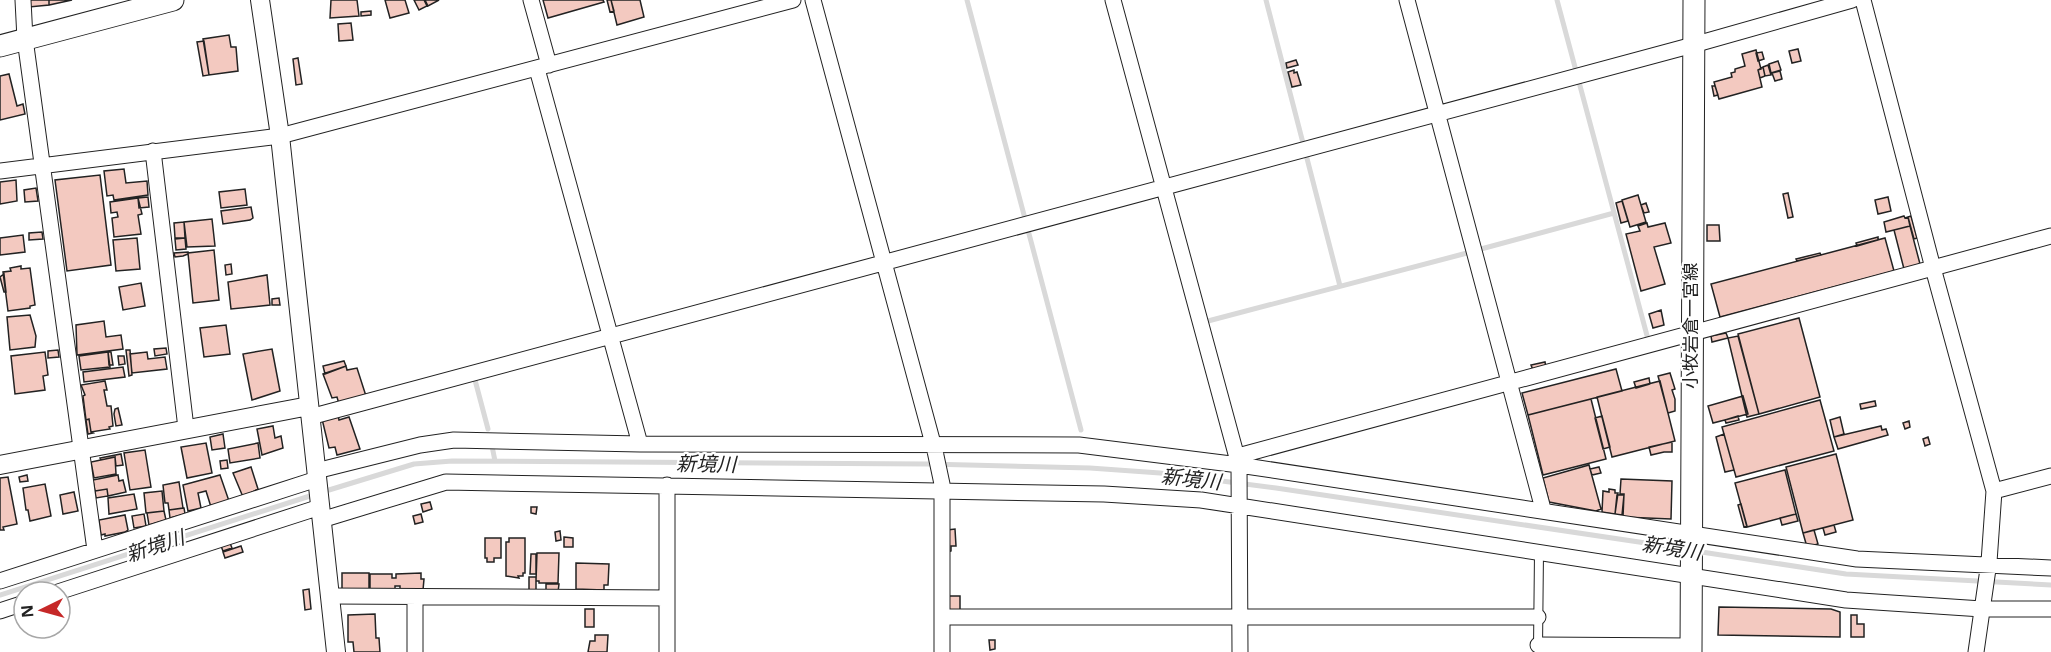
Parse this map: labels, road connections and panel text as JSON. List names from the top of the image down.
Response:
{
  "streets": {
    "main road": ["小牧岩倉一宮線"]
  },
  "water": ["新境川"],
  "north": "left"
}
